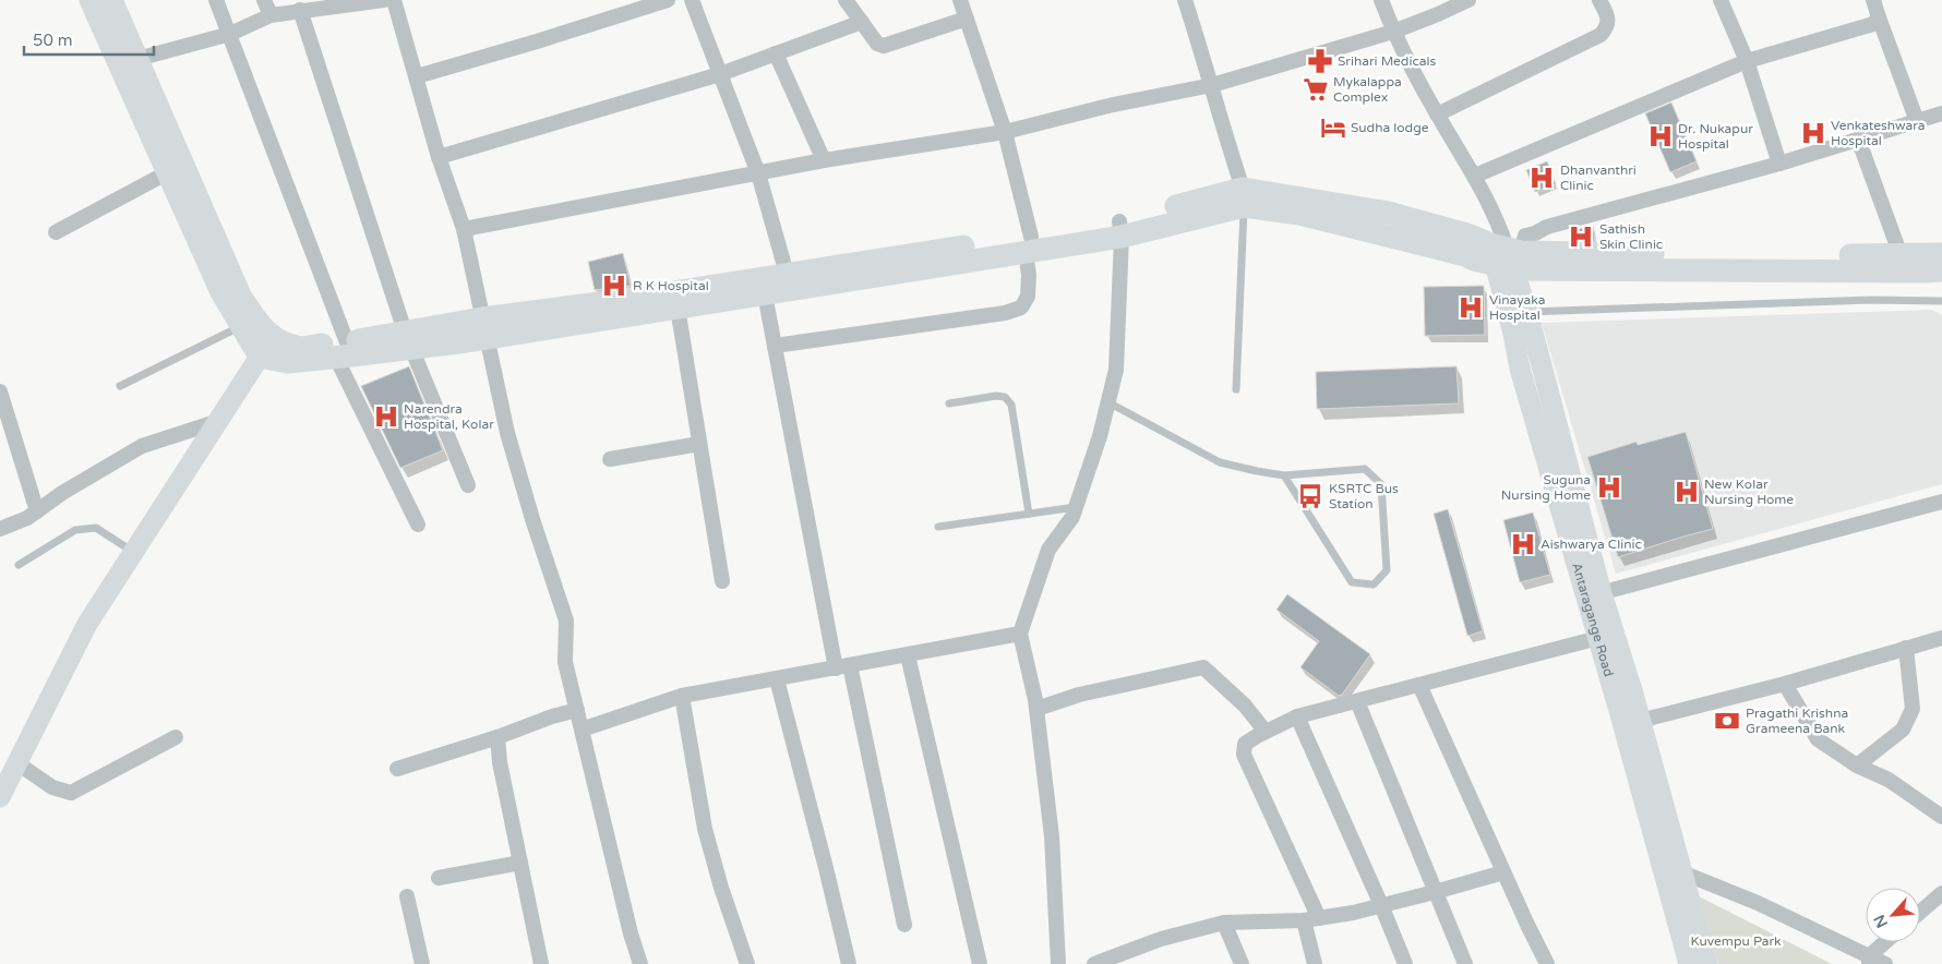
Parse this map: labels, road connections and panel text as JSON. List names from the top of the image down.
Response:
{
  "streets": {
    "street": ["Antaragange Road"]
  },
  "parks": ["Kuvempu Park"],
  "places": {
    "pharmacy": ["Srihari Medicals"],
    "supermarket": ["Mykalappa Complex"],
    "hotel": ["Sudha lodge"],
    "hospital": [
      "Venkateshwara Hospital",
      "Dr. Nukapur Hospital",
      "Dhanvanthri Clinic",
      "Sathish Skin Clinic",
      "R K Hospital",
      "Vinayaka Hospital",
      "Narendra Hospital, Kolar",
      "Suguna Nursing Home",
      "New Kolar Nursing Home",
      "Aishwarya Clinic"
    ],
    "bus stop": ["KSRTC Bus Station"],
    "bank": ["Pragathi Krishna Grameena Bank"]
  },
  "scale_bar": "50 m",
  "north": "bottom left"
}
